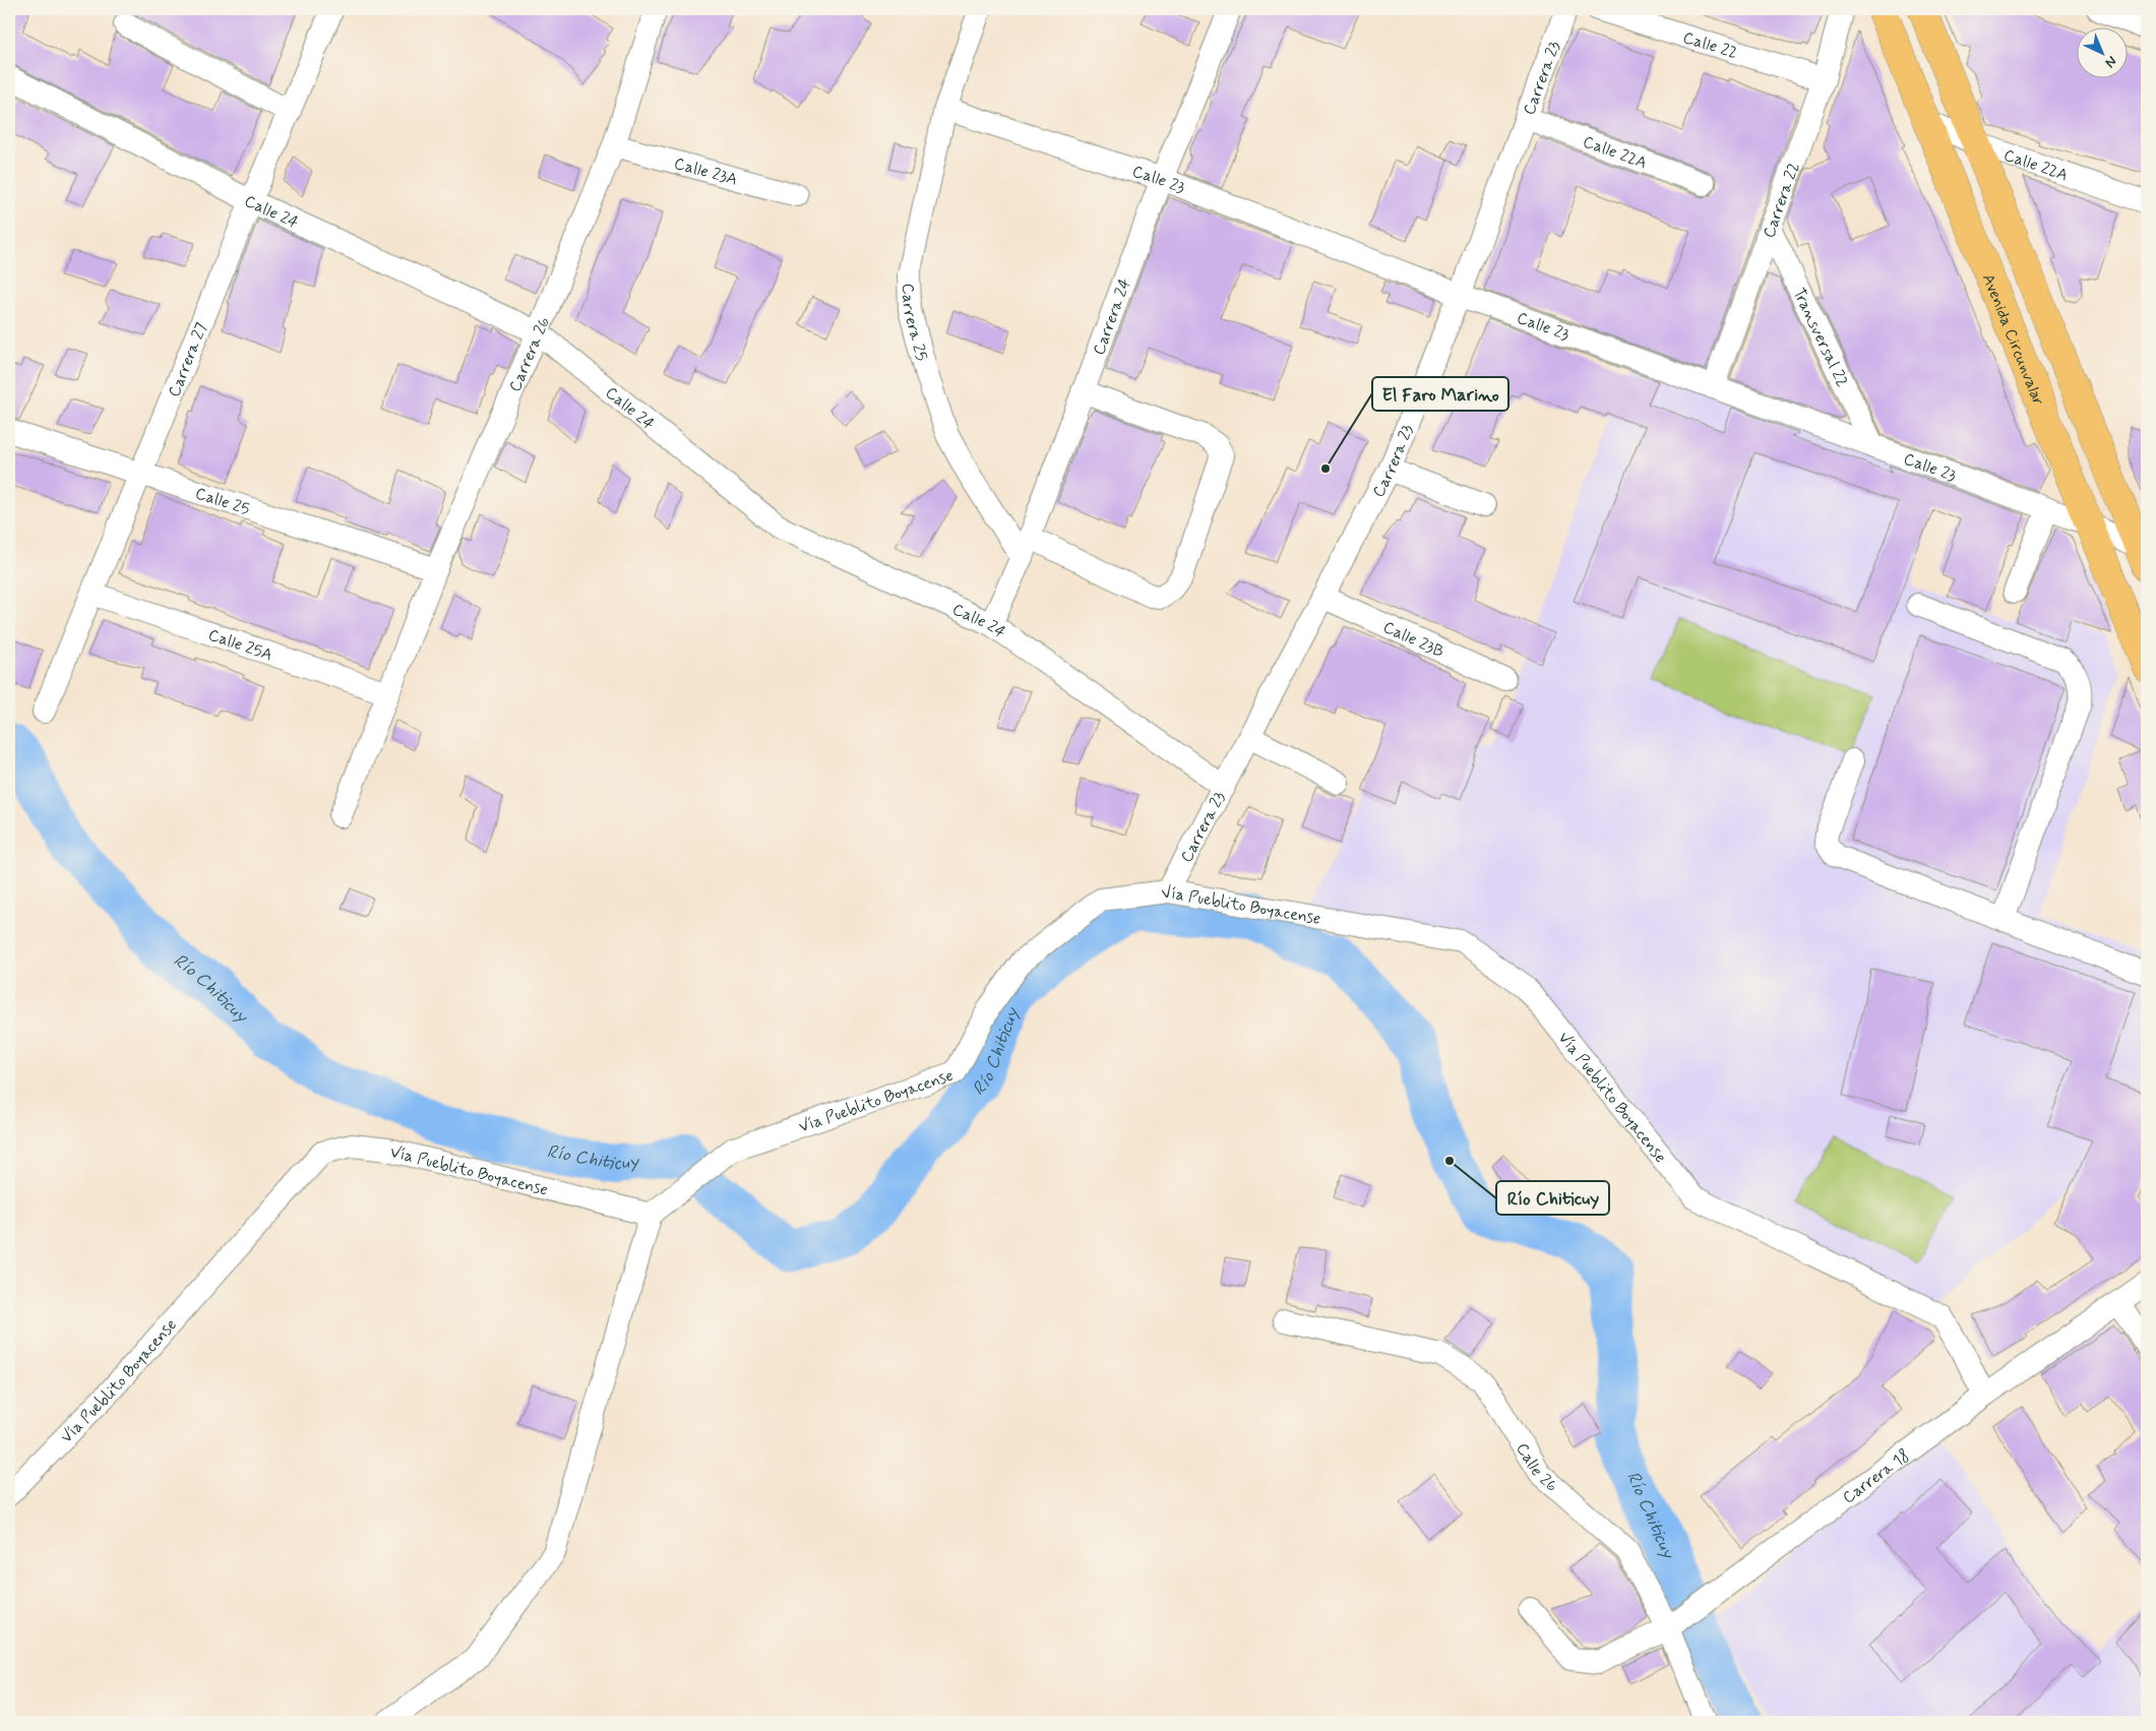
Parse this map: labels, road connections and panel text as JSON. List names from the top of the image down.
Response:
{
  "streets": {
    "highway": ["Avenida Circunvalar"],
    "street": [
      "Calle 22",
      "Carrera 23",
      "Calle 22A",
      "Calle 23A",
      "Calle 23",
      "Carrera 22",
      "Calle 24",
      "Carrera 24",
      "Carrera 25",
      "Transversal 22",
      "Carrera 26",
      "Carrera 27",
      "Calle 25",
      "Calle 23B",
      "Calle 25A",
      "Vía Pueblito Boyacense",
      "Calle 26",
      "Carrera 18"
    ]
  },
  "crossings": [
    ["Calle 22", "Carrera 22"],
    ["Carrera 23", "Calle 22A"],
    ["Carrera 23", "Calle 23"],
    ["Carrera 23", "Calle 24"],
    ["Carrera 23", "Calle 23B"],
    ["Carrera 23", "Vía Pueblito Boyacense"],
    ["Calle 22A", "Avenida Circunvalar"],
    ["Calle 23A", "Carrera 26"],
    ["Calle 23", "Carrera 22"],
    ["Calle 23", "Carrera 24"],
    ["Calle 23", "Carrera 25"],
    ["Calle 23", "Transversal 22"],
    ["Calle 23", "Avenida Circunvalar"],
    ["Carrera 22", "Transversal 22"],
    ["Calle 24", "Carrera 24"],
    ["Calle 24", "Carrera 26"],
    ["Calle 24", "Carrera 27"],
    ["Carrera 24", "Carrera 25"],
    ["Carrera 26", "Calle 25"],
    ["Carrera 26", "Calle 25A"],
    ["Carrera 27", "Calle 25"],
    ["Carrera 27", "Calle 25A"],
    ["Vía Pueblito Boyacense", "Carrera 18"],
    ["Calle 26", "Carrera 18"]
  ],
  "water": ["Río Chiticuy"],
  "places": ["El Faro Marino", "Río Chiticuy"],
  "north": "bottom right"
}
